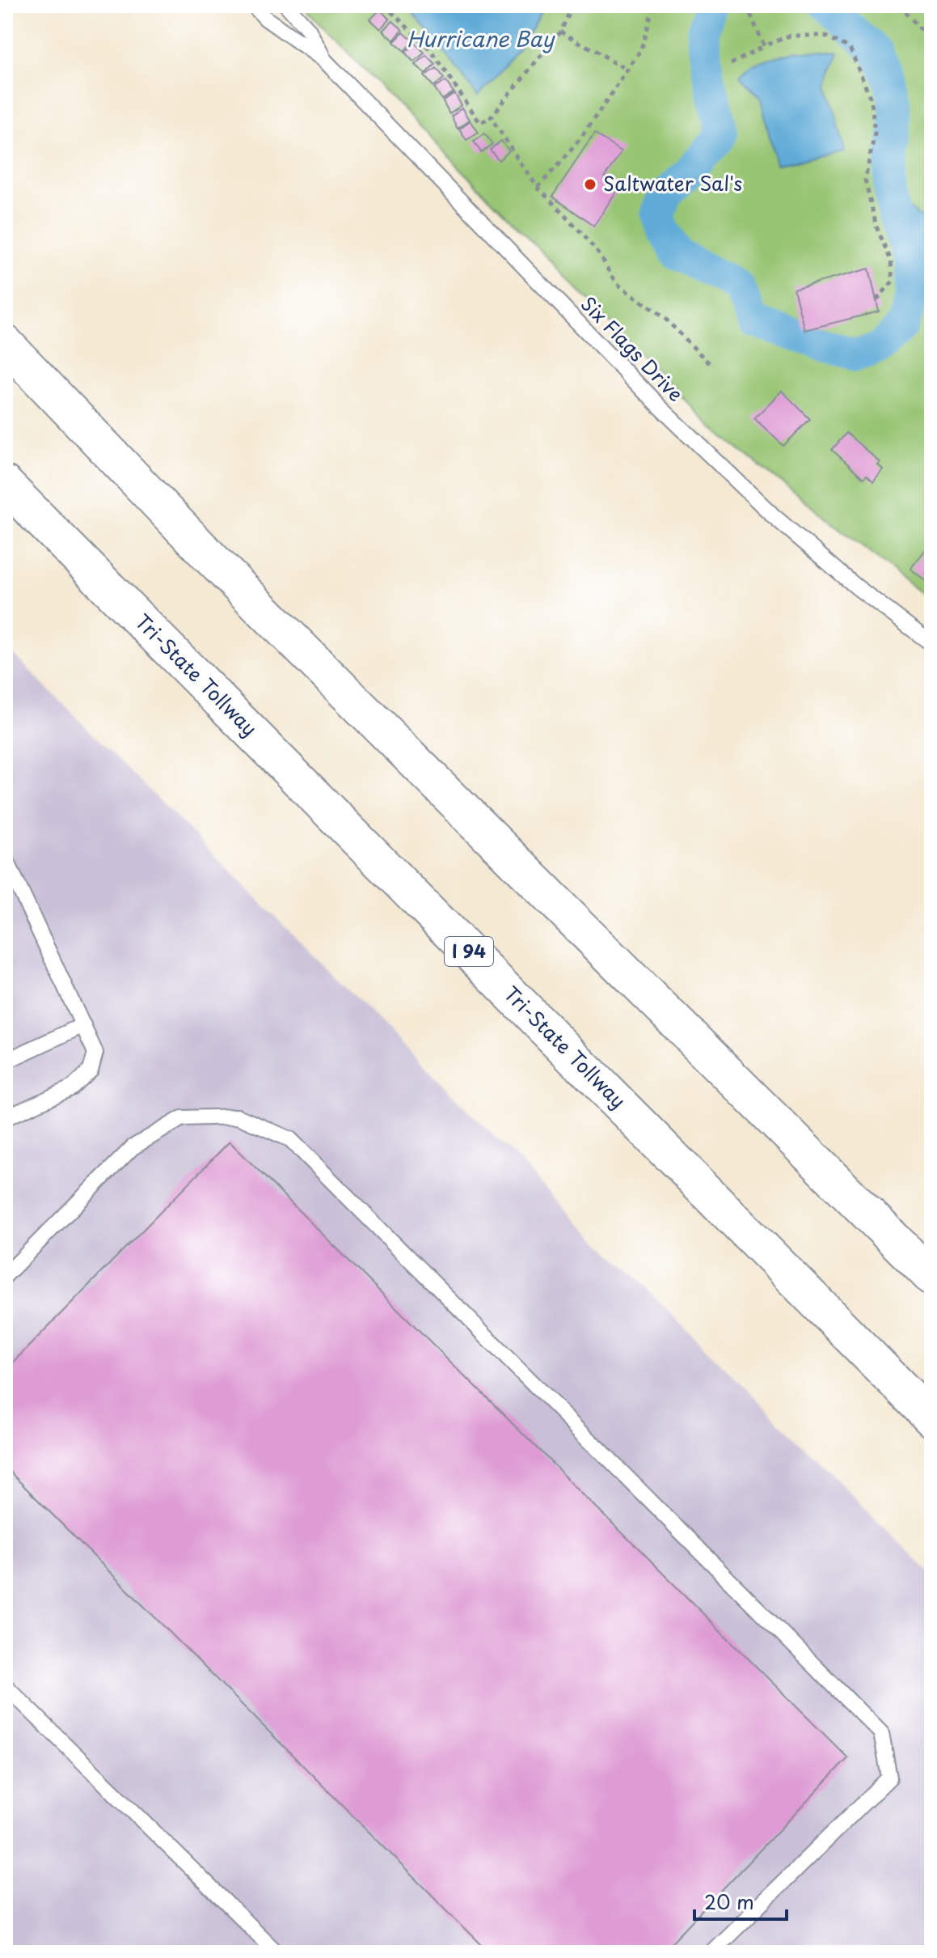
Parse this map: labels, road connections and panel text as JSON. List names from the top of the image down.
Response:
{
  "streets": {
    "highway": ["Tri-State Tollway", "I 94"],
    "lane": ["Six Flags Drive"]
  },
  "water": ["Hurricane Bay"],
  "places": ["Saltwater Sal's"],
  "scale_bar": "20 m"
}
